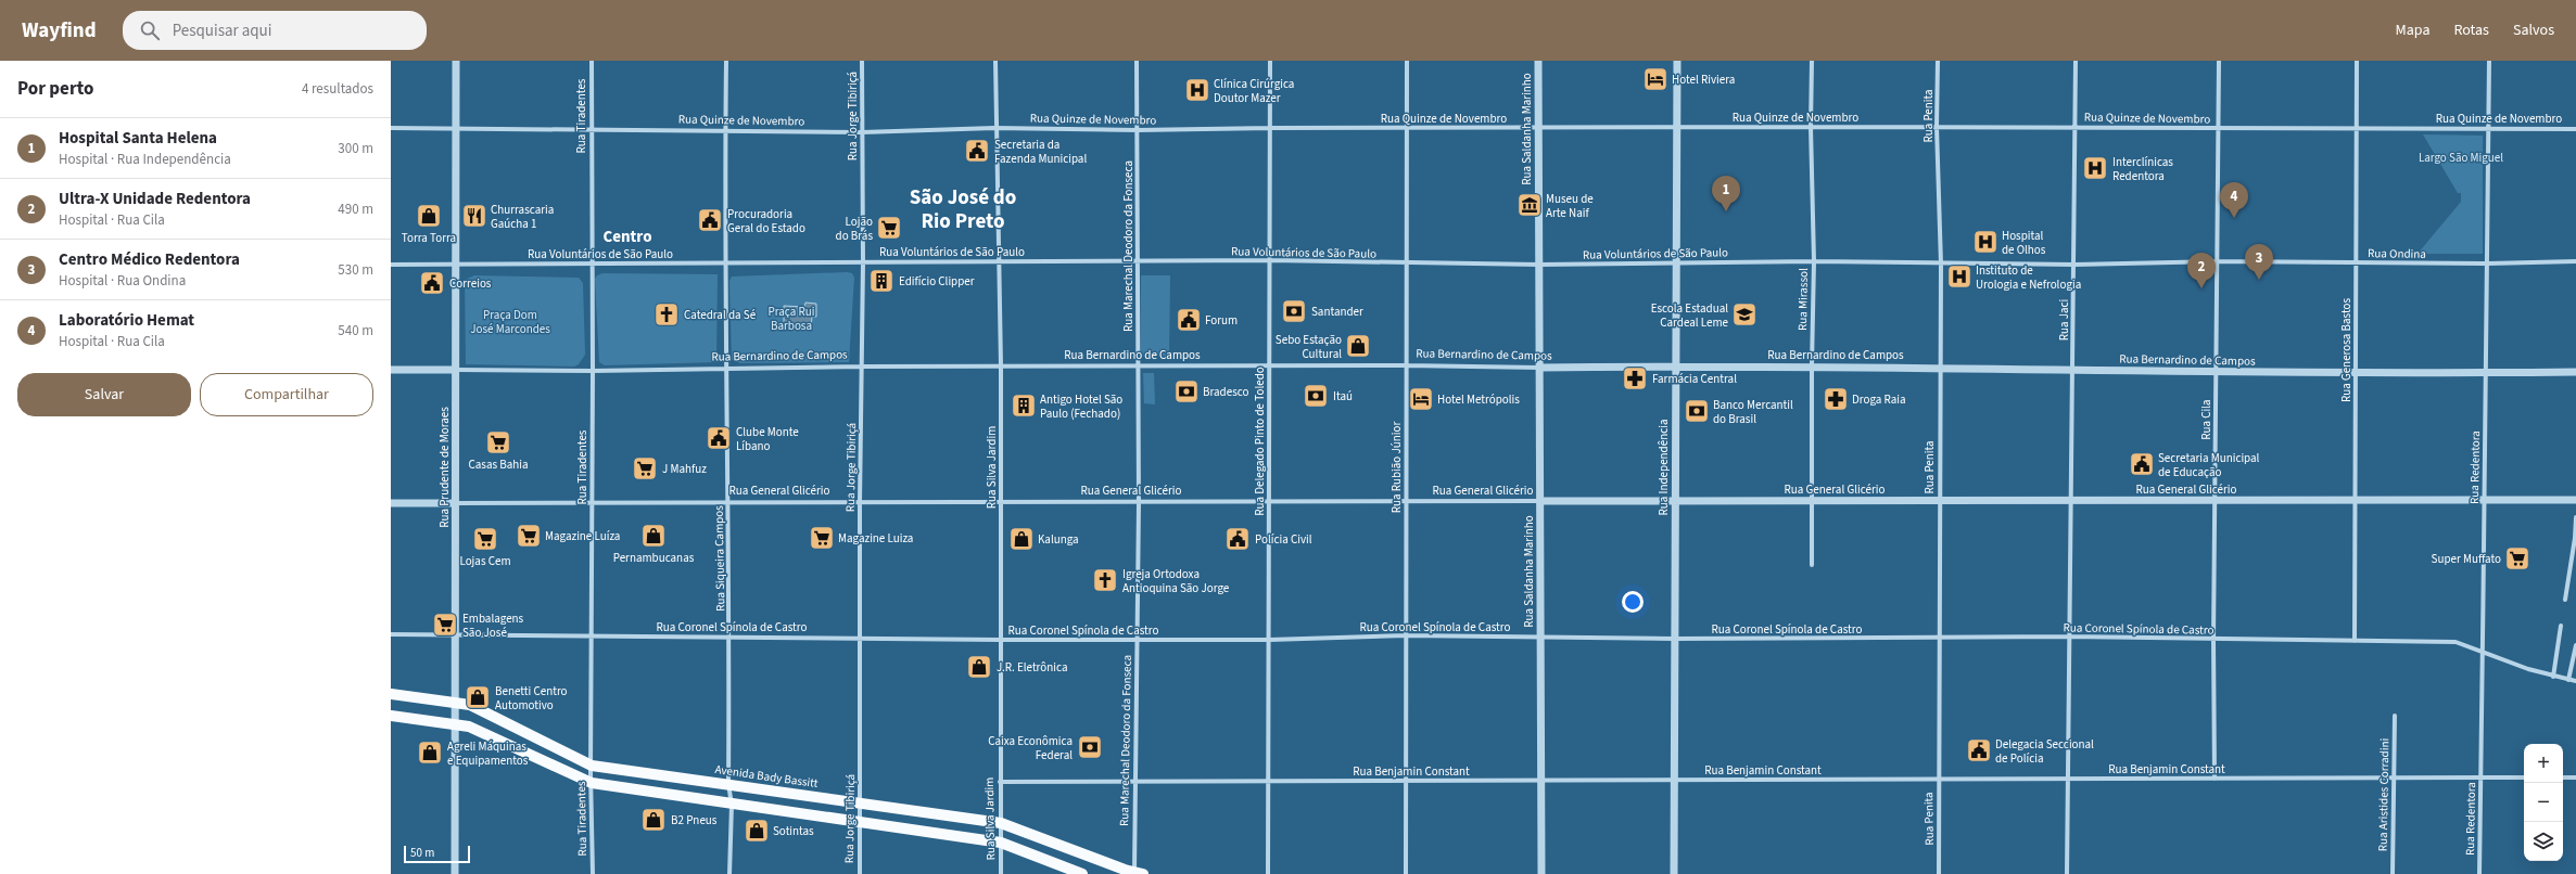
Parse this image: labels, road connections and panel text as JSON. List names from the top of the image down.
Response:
{
  "streets": {
    "main road": ["Avenida Bady Bassitt"],
    "street": [
      "Rua Tiradentes",
      "Rua Jorge Tibiriçá",
      "Rua Penita",
      "Rua Quinze de Novembro",
      "Rua Saldanha Marinho",
      "Rua Marechal Deodoro da Fonseca",
      "Rua Voluntários de São Paulo",
      "Rua Ondina",
      "Rua Mirassol",
      "Rua Jaci",
      "Rua Generosa Bastos",
      "Rua Bernardino de Campos",
      "Rua Cila",
      "Rua Delegado Pinto de Toledo",
      "Rua Prudente de Moraes",
      "Rua Silva Jardim",
      "Rua Rubião Júnior",
      "Rua Independência",
      "Rua Redentora",
      "Rua General Glicério",
      "Rua Siqueira Campos",
      "Rua Coronel Spínola de Castro",
      "Rua Benjamin Constant",
      "Rua Aristides Corradini"
    ]
  },
  "crossings": [
    ["Rua Tiradentes", "Rua Quinze de Novembro"],
    ["Rua Tiradentes", "Rua Voluntários de São Paulo"],
    ["Rua Tiradentes", "Rua Bernardino de Campos"],
    ["Rua Tiradentes", "Rua General Glicério"],
    ["Rua Tiradentes", "Rua Coronel Spínola de Castro"],
    ["Rua Tiradentes", "Avenida Bady Bassitt"],
    ["Rua Jorge Tibiriçá", "Rua Quinze de Novembro"],
    ["Rua Jorge Tibiriçá", "Rua Voluntários de São Paulo"],
    ["Rua Jorge Tibiriçá", "Rua Bernardino de Campos"],
    ["Rua Jorge Tibiriçá", "Rua General Glicério"],
    ["Rua Jorge Tibiriçá", "Rua Coronel Spínola de Castro"],
    ["Rua Jorge Tibiriçá", "Avenida Bady Bassitt"],
    ["Rua Penita", "Rua Quinze de Novembro"],
    ["Rua Penita", "Rua Voluntários de São Paulo"],
    ["Rua Penita", "Rua Bernardino de Campos"],
    ["Rua Penita", "Rua General Glicério"],
    ["Rua Penita", "Rua Coronel Spínola de Castro"],
    ["Rua Penita", "Rua Benjamin Constant"],
    ["Rua Quinze de Novembro", "Rua Saldanha Marinho"],
    ["Rua Quinze de Novembro", "Rua Marechal Deodoro da Fonseca"],
    ["Rua Quinze de Novembro", "Rua Mirassol"],
    ["Rua Quinze de Novembro", "Rua Jaci"],
    ["Rua Quinze de Novembro", "Rua Generosa Bastos"],
    ["Rua Quinze de Novembro", "Rua Cila"],
    ["Rua Quinze de Novembro", "Rua Delegado Pinto de Toledo"],
    ["Rua Quinze de Novembro", "Rua Prudente de Moraes"],
    ["Rua Quinze de Novembro", "Rua Silva Jardim"],
    ["Rua Quinze de Novembro", "Rua Rubião Júnior"],
    ["Rua Quinze de Novembro", "Rua Independência"],
    ["Rua Quinze de Novembro", "Rua Redentora"],
    ["Rua Quinze de Novembro", "Rua Siqueira Campos"],
    ["Rua Saldanha Marinho", "Rua Voluntários de São Paulo"],
    ["Rua Saldanha Marinho", "Rua Bernardino de Campos"],
    ["Rua Saldanha Marinho", "Rua General Glicério"],
    ["Rua Saldanha Marinho", "Rua Coronel Spínola de Castro"],
    ["Rua Saldanha Marinho", "Rua Benjamin Constant"],
    ["Rua Marechal Deodoro da Fonseca", "Rua Voluntários de São Paulo"],
    ["Rua Marechal Deodoro da Fonseca", "Rua Bernardino de Campos"],
    ["Rua Marechal Deodoro da Fonseca", "Rua General Glicério"],
    ["Rua Marechal Deodoro da Fonseca", "Rua Coronel Spínola de Castro"],
    ["Rua Marechal Deodoro da Fonseca", "Rua Benjamin Constant"],
    ["Rua Marechal Deodoro da Fonseca", "Avenida Bady Bassitt"],
    ["Rua Voluntários de São Paulo", "Rua Ondina"],
    ["Rua Voluntários de São Paulo", "Rua Mirassol"],
    ["Rua Voluntários de São Paulo", "Rua Jaci"],
    ["Rua Voluntários de São Paulo", "Rua Cila"],
    ["Rua Voluntários de São Paulo", "Rua Delegado Pinto de Toledo"],
    ["Rua Voluntários de São Paulo", "Rua Prudente de Moraes"],
    ["Rua Voluntários de São Paulo", "Rua Silva Jardim"],
    ["Rua Voluntários de São Paulo", "Rua Rubião Júnior"],
    ["Rua Voluntários de São Paulo", "Rua Independência"],
    ["Rua Voluntários de São Paulo", "Rua Siqueira Campos"],
    ["Rua Ondina", "Rua Generosa Bastos"],
    ["Rua Ondina", "Rua Cila"],
    ["Rua Ondina", "Rua Redentora"],
    ["Rua Mirassol", "Rua Bernardino de Campos"],
    ["Rua Mirassol", "Rua General Glicério"],
    ["Rua Jaci", "Rua Bernardino de Campos"],
    ["Rua Jaci", "Rua General Glicério"],
    ["Rua Jaci", "Rua Coronel Spínola de Castro"],
    ["Rua Jaci", "Rua Benjamin Constant"],
    ["Rua Generosa Bastos", "Rua Bernardino de Campos"],
    ["Rua Generosa Bastos", "Rua General Glicério"],
    ["Rua Generosa Bastos", "Rua Coronel Spínola de Castro"],
    ["Rua Bernardino de Campos", "Rua Cila"],
    ["Rua Bernardino de Campos", "Rua Delegado Pinto de Toledo"],
    ["Rua Bernardino de Campos", "Rua Prudente de Moraes"],
    ["Rua Bernardino de Campos", "Rua Silva Jardim"],
    ["Rua Bernardino de Campos", "Rua Rubião Júnior"],
    ["Rua Bernardino de Campos", "Rua Independência"],
    ["Rua Bernardino de Campos", "Rua Redentora"],
    ["Rua Bernardino de Campos", "Rua Siqueira Campos"],
    ["Rua Cila", "Rua General Glicério"],
    ["Rua Cila", "Rua Coronel Spínola de Castro"],
    ["Rua Cila", "Rua Benjamin Constant"],
    ["Rua Delegado Pinto de Toledo", "Rua General Glicério"],
    ["Rua Delegado Pinto de Toledo", "Rua Coronel Spínola de Castro"],
    ["Rua Delegado Pinto de Toledo", "Rua Benjamin Constant"],
    ["Rua Prudente de Moraes", "Rua General Glicério"],
    ["Rua Prudente de Moraes", "Rua Coronel Spínola de Castro"],
    ["Rua Prudente de Moraes", "Avenida Bady Bassitt"],
    ["Rua Silva Jardim", "Rua General Glicério"],
    ["Rua Silva Jardim", "Rua Coronel Spínola de Castro"],
    ["Rua Silva Jardim", "Rua Benjamin Constant"],
    ["Rua Silva Jardim", "Avenida Bady Bassitt"],
    ["Rua Rubião Júnior", "Rua General Glicério"],
    ["Rua Rubião Júnior", "Rua Coronel Spínola de Castro"],
    ["Rua Rubião Júnior", "Rua Benjamin Constant"],
    ["Rua Independência", "Rua General Glicério"],
    ["Rua Independência", "Rua Coronel Spínola de Castro"],
    ["Rua Independência", "Rua Benjamin Constant"],
    ["Rua Redentora", "Rua General Glicério"],
    ["Rua Redentora", "Rua Coronel Spínola de Castro"],
    ["Rua Redentora", "Rua Benjamin Constant"],
    ["Rua General Glicério", "Rua Siqueira Campos"],
    ["Rua Siqueira Campos", "Rua Coronel Spínola de Castro"],
    ["Rua Siqueira Campos", "Avenida Bady Bassitt"],
    ["Rua Benjamin Constant", "Rua Aristides Corradini"]
  ],
  "districts": ["São José do Rio Preto", "Centro"],
  "parks": ["Largo São Miguel", "Praça Rui Barbosa", "Praça Dom José Marcondes"],
  "places": {
    "hotel": ["Hotel Riviera", "Hotel Metrópolis"],
    "hospital": [
      "Clínica Cirúrgica Doutor Mazer",
      "Interclínicas Redentora",
      "Hospital de Olhos",
      "Instituto de Urologia e Nefrologia"
    ],
    "public building": [
      "Secretaria da Fazenda Municipal",
      "Procuradoria Geral do Estado",
      "Correios",
      "Forum",
      "Clube Monte Líbano",
      "Secretaria Municipal de Educação",
      "Polícia Civil",
      "Delegacia Seccional de Polícia"
    ],
    "museum": ["Museu de Arte Naif"],
    "shop": [
      "Torra Torra",
      "Sebo Estação Cultural",
      "Pernambucanas",
      "Kalunga",
      "J.R. Eletrônica",
      "Benetti Centro Automotivo",
      "Agreli Máquinas e Equipamentos",
      "B2 Pneus",
      "Sotintas"
    ],
    "restaurant": ["Churrascaria Gaúcha 1"],
    "supermarket": [
      "Lojão do Brás",
      "Casas Bahia",
      "J Mahfuz",
      "Magazine Luíza",
      "Magazine Luiza",
      "Lojas Cem",
      "Super Muffato",
      "Embalagens São José"
    ],
    "building": ["Edifício Clipper", "Antigo Hotel São Paulo (Fechado)"],
    "bank": [
      "Santander",
      "Bradesco",
      "Itaú",
      "Banco Mercantil do Brasil",
      "Caixa Econômica Federal"
    ],
    "church": ["Catedral da Sé", "Igreja Ortodoxa Antioquina São Jorge"],
    "school or university": ["Escola Estadual Cardeal Leme"],
    "pharmacy": ["Farmácia Central", "Droga Raia"]
  },
  "scale_bar": "50 m",
  "page": {
    "header": "Wayfind",
    "search": "Pesquisar aqui",
    "nav": ["Mapa", "Rotas", "Salvos"],
    "heading": ["Por perto", "4 resultados"],
    "list": [
      {
        "mark": "1",
        "name": "Hospital Santa Helena",
        "note": "Hospital · Rua Independência",
        "value": "300 m"
      },
      {
        "mark": "2",
        "name": "Ultra-X Unidade Redentora",
        "note": "Hospital · Rua Cila",
        "value": "490 m"
      },
      {
        "mark": "3",
        "name": "Centro Médico Redentora",
        "note": "Hospital · Rua Ondina",
        "value": "530 m"
      },
      {
        "mark": "4",
        "name": "Laboratório Hemat",
        "note": "Hospital · Rua Cila",
        "value": "540 m"
      }
    ],
    "pins": [
      "1",
      "4",
      "3",
      "2"
    ],
    "buttons": ["Salvar", "Compartilhar"],
    "map_buttons": ["+", "−"],
    "scale": "50 m"
  }
}
